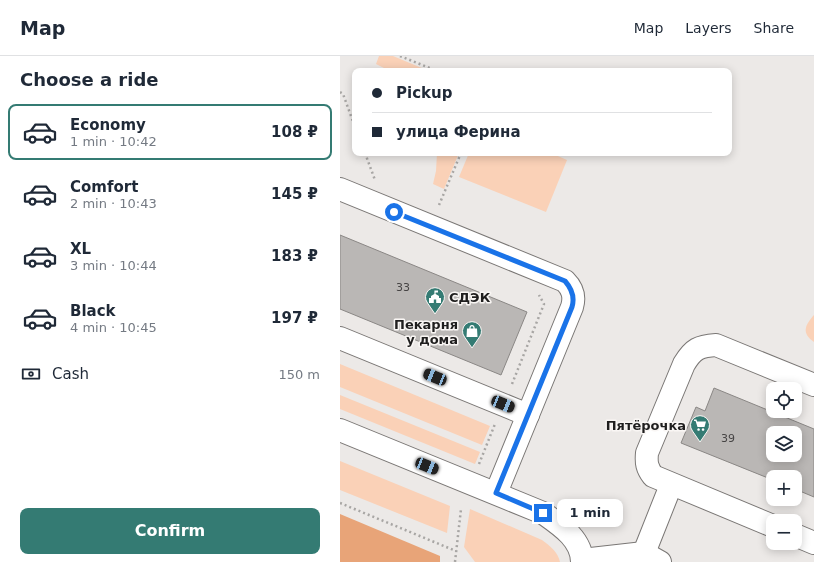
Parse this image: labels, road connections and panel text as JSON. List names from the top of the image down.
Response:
{
  "places": {
    "public building": ["СДЭК"],
    "shop": ["Пекарня у дома"],
    "supermarket": ["Пятёрочка"]
  },
  "house_numbers": ["33", "39"],
  "page": {
    "header": "Map",
    "nav": ["Map", "Layers", "Share"],
    "heading": "Choose a ride",
    "banner": ["Pickup", "улица Ферина"],
    "list": [
      {
        "name": "Economy",
        "note": "1 min · 10:42",
        "value": "108 ₽"
      },
      {
        "name": "Comfort",
        "note": "2 min · 10:43",
        "value": "145 ₽"
      },
      {
        "name": "XL",
        "note": "3 min · 10:44",
        "value": "183 ₽"
      },
      {
        "name": "Black",
        "note": "4 min · 10:45",
        "value": "197 ₽"
      }
    ],
    "pay": ["Cash", "150 m"],
    "map_buttons": ["+", "−"],
    "bubble": "1 min",
    "buttons": "Confirm"
  }
}
